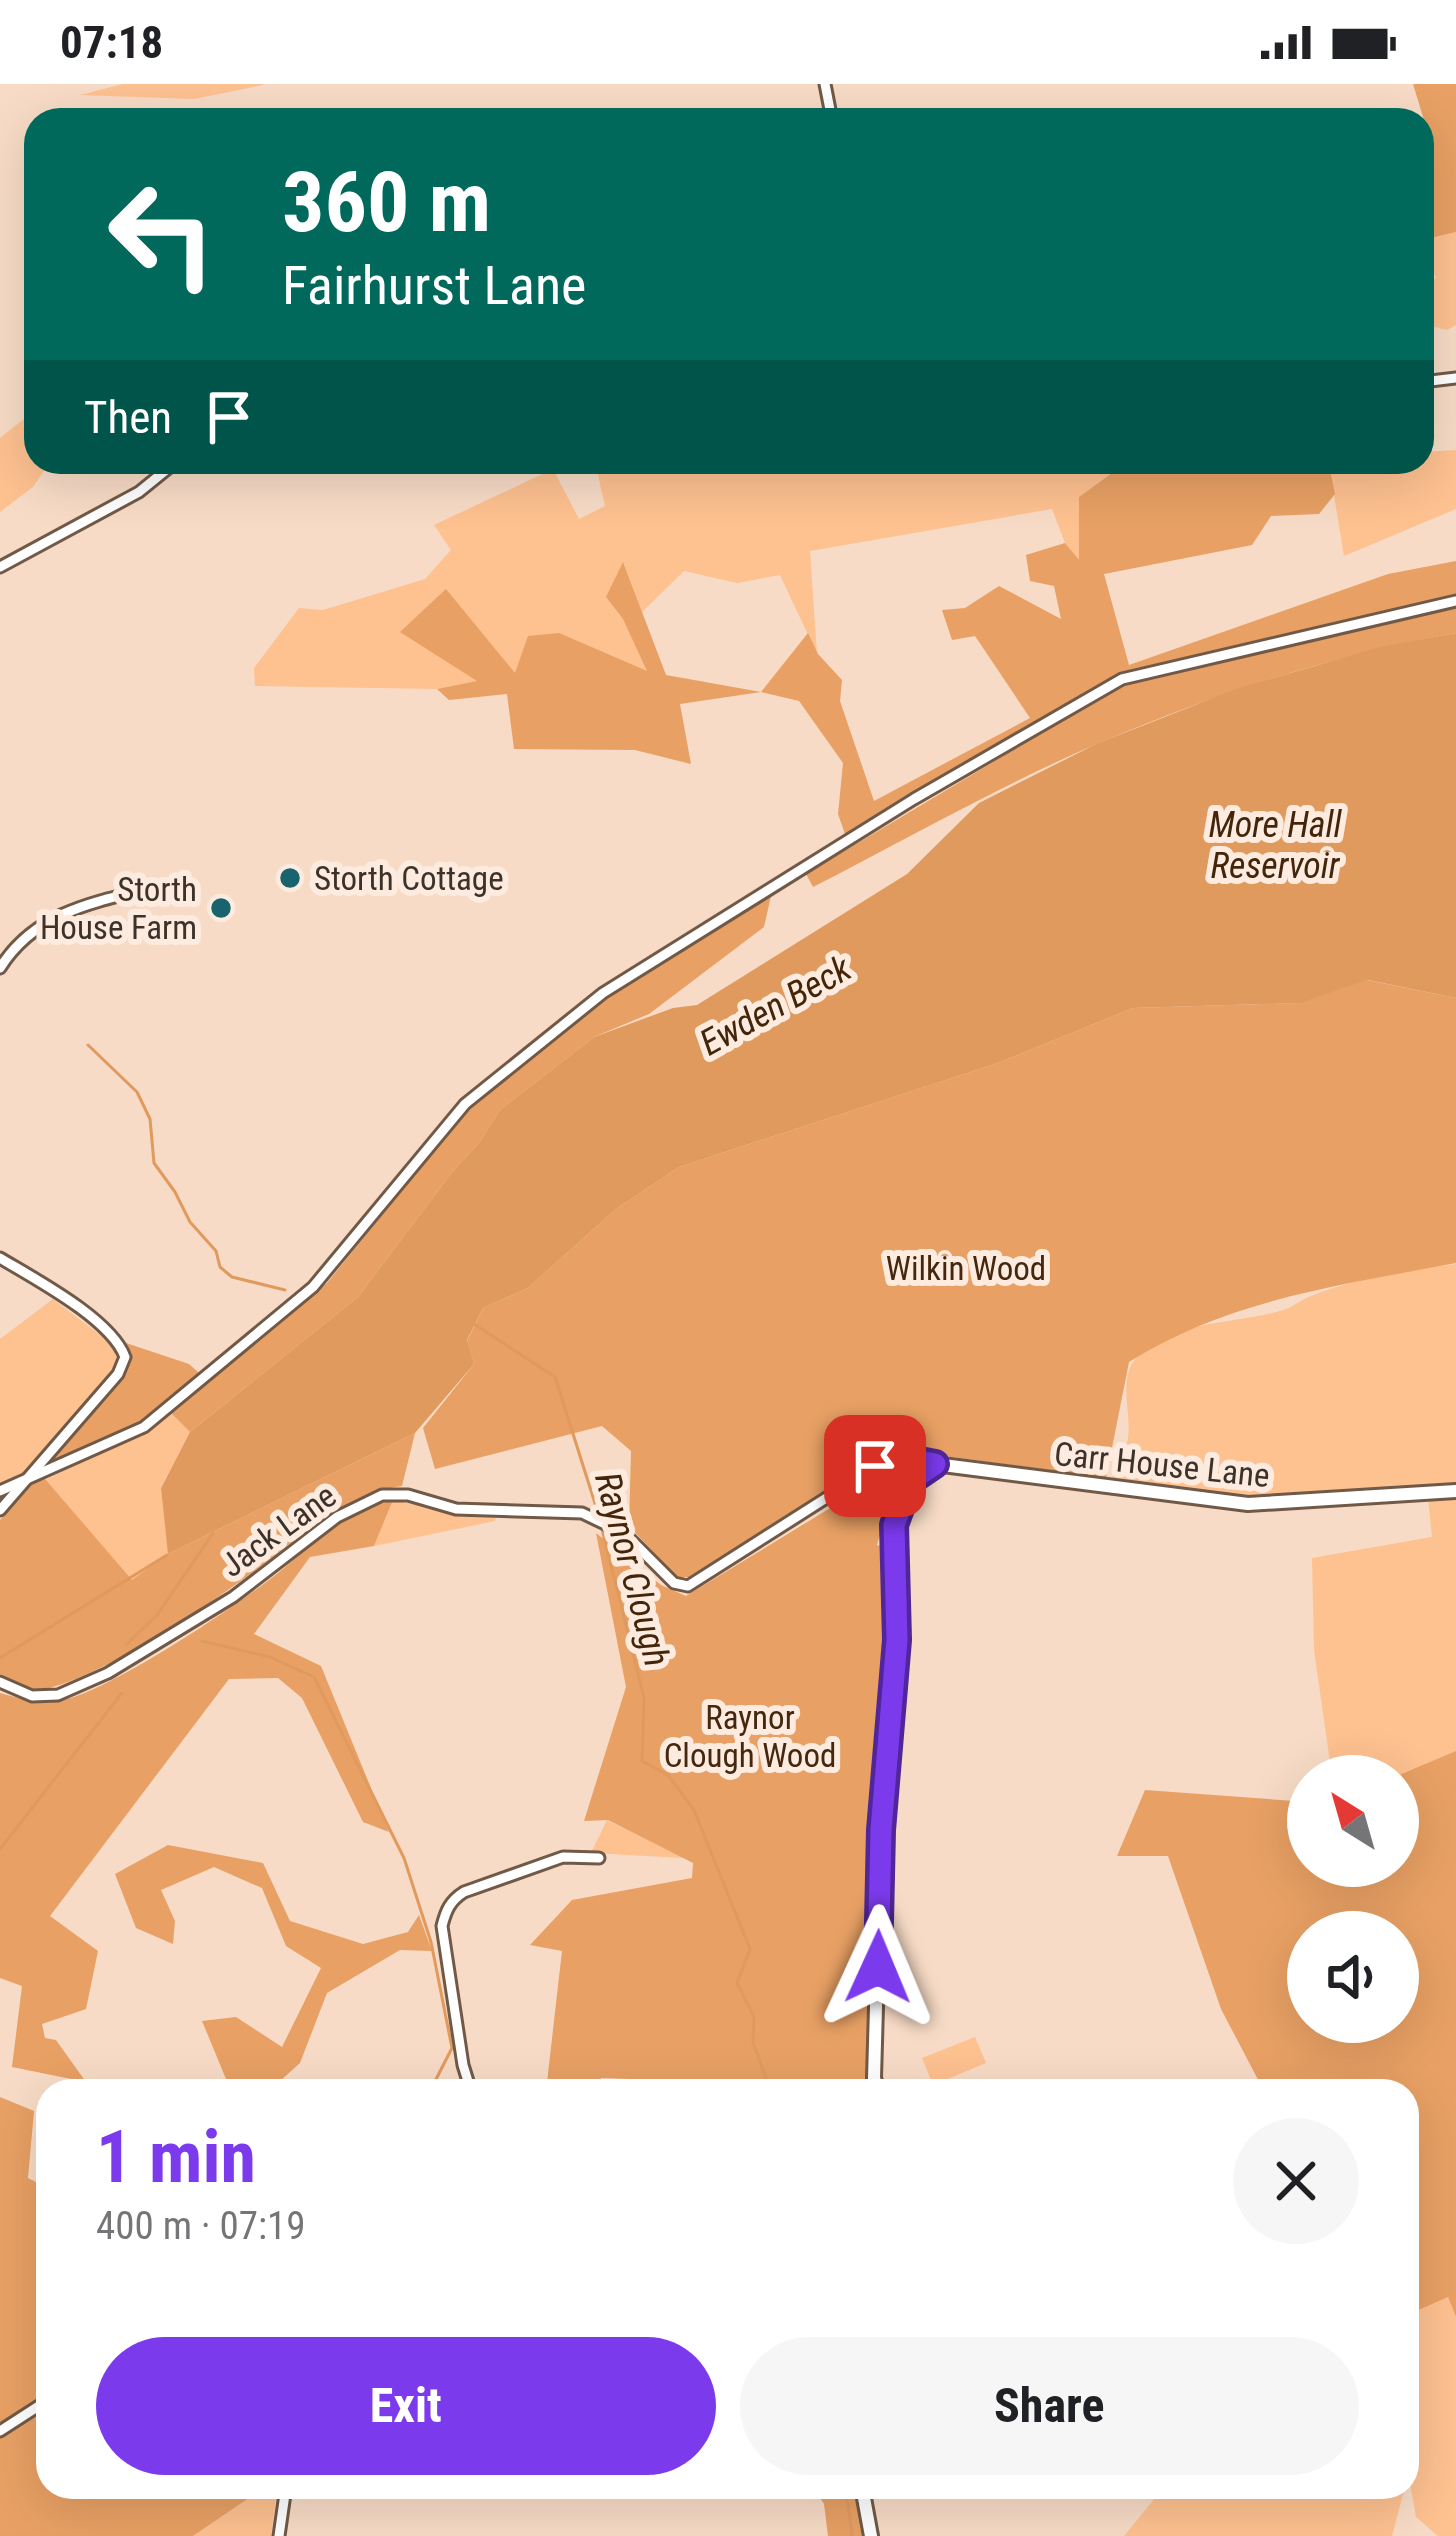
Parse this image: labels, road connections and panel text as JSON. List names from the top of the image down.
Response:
{
  "streets": {
    "street": ["Carr House Lane", "Jack Lane"]
  },
  "crossings": [
    ["Carr House Lane", "Jack Lane"]
  ],
  "water": ["More Hall Reservoir", "Ewden Beck", "Raynor Clough"],
  "parks": ["Wilkin Wood", "Raynor Clough Wood"],
  "places": ["Storth Cottage", "Storth House Farm"],
  "north": "top left",
  "page": {
    "status": "07:18",
    "turn": ["360 m", "Fairhurst Lane"],
    "then": "Then",
    "heading": ["1 min", "400 m · 07:19"],
    "buttons": ["Exit", "Share"]
  }
}
